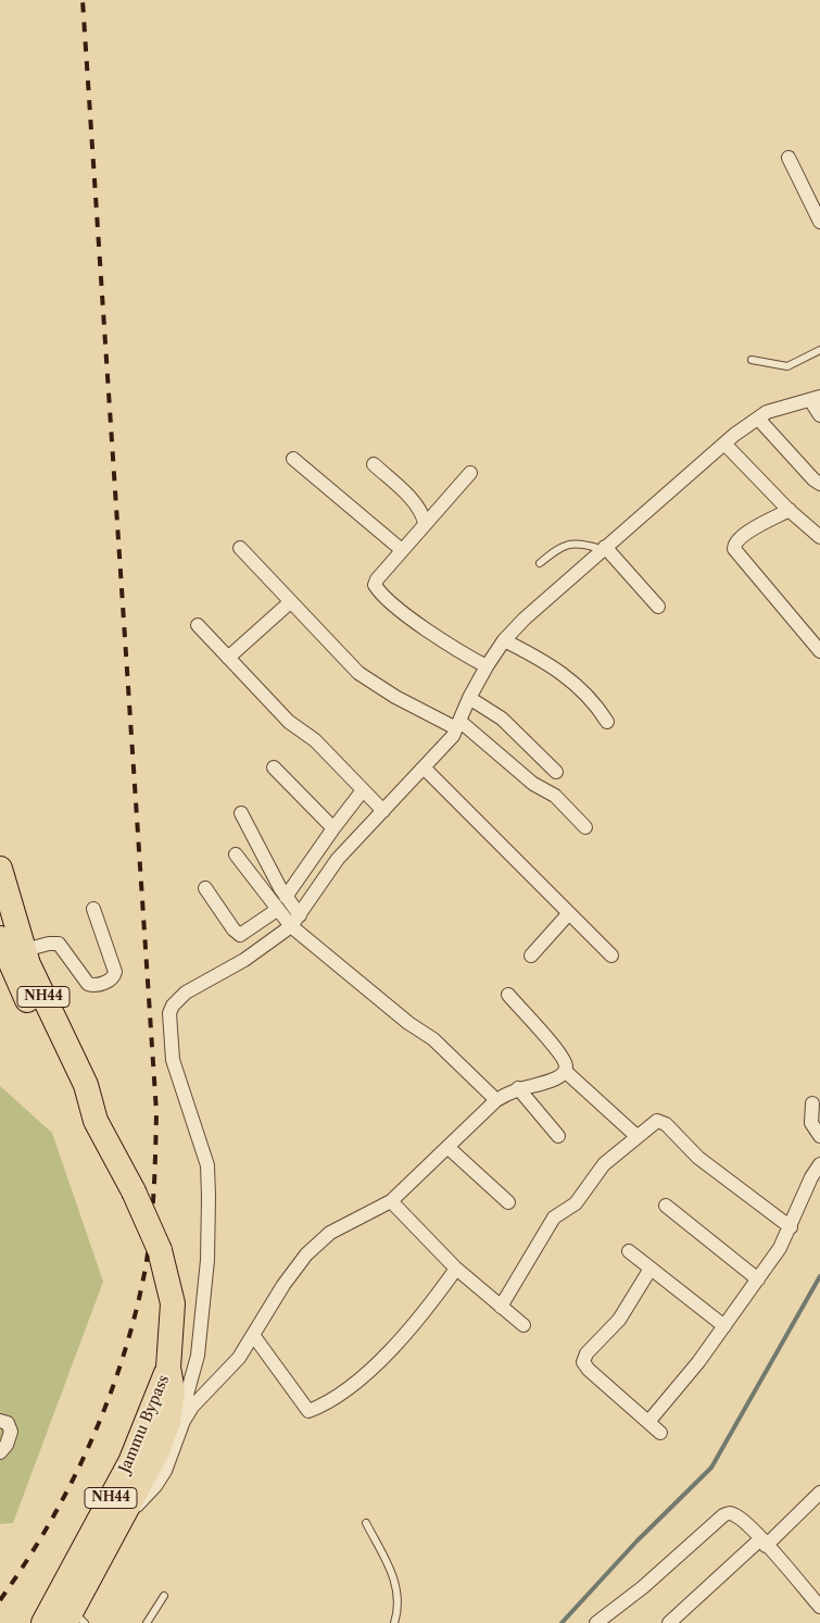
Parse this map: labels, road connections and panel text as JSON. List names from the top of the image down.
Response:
{
  "streets": {
    "highway": ["NH44", "Jammu Bypass"]
  }
}
